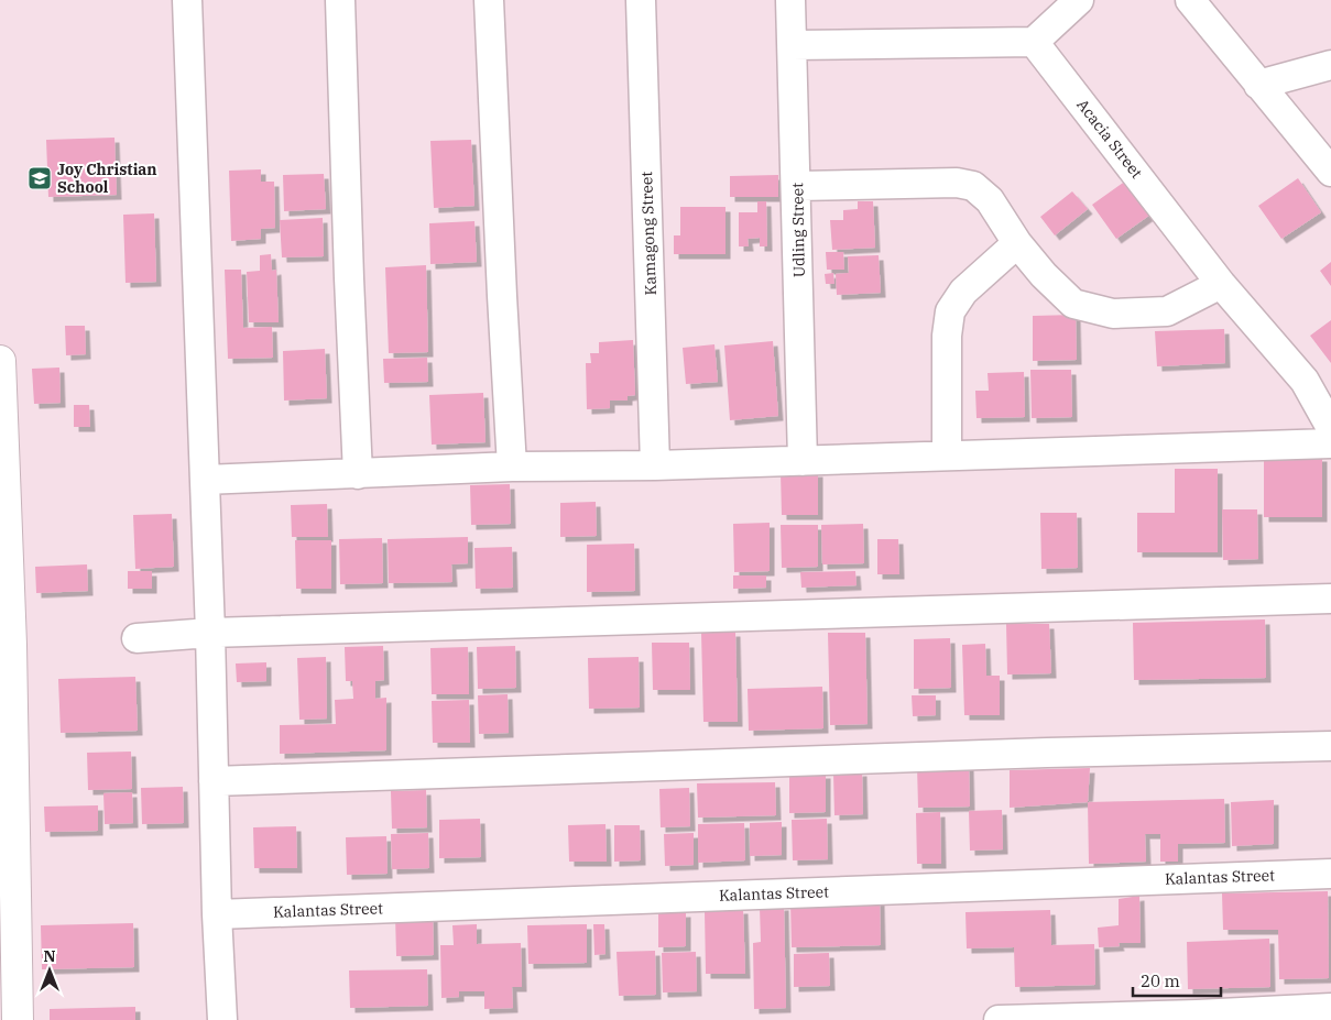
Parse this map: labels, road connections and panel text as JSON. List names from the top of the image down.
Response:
{
  "streets": {
    "street": [
      "Acacia Street",
      "Udling Street",
      "Kamagong Street",
      "Kalantas Street"
    ]
  },
  "places": {
    "school or university": ["Joy Christian School"]
  },
  "scale_bar": "20 m",
  "north": "top"
}
